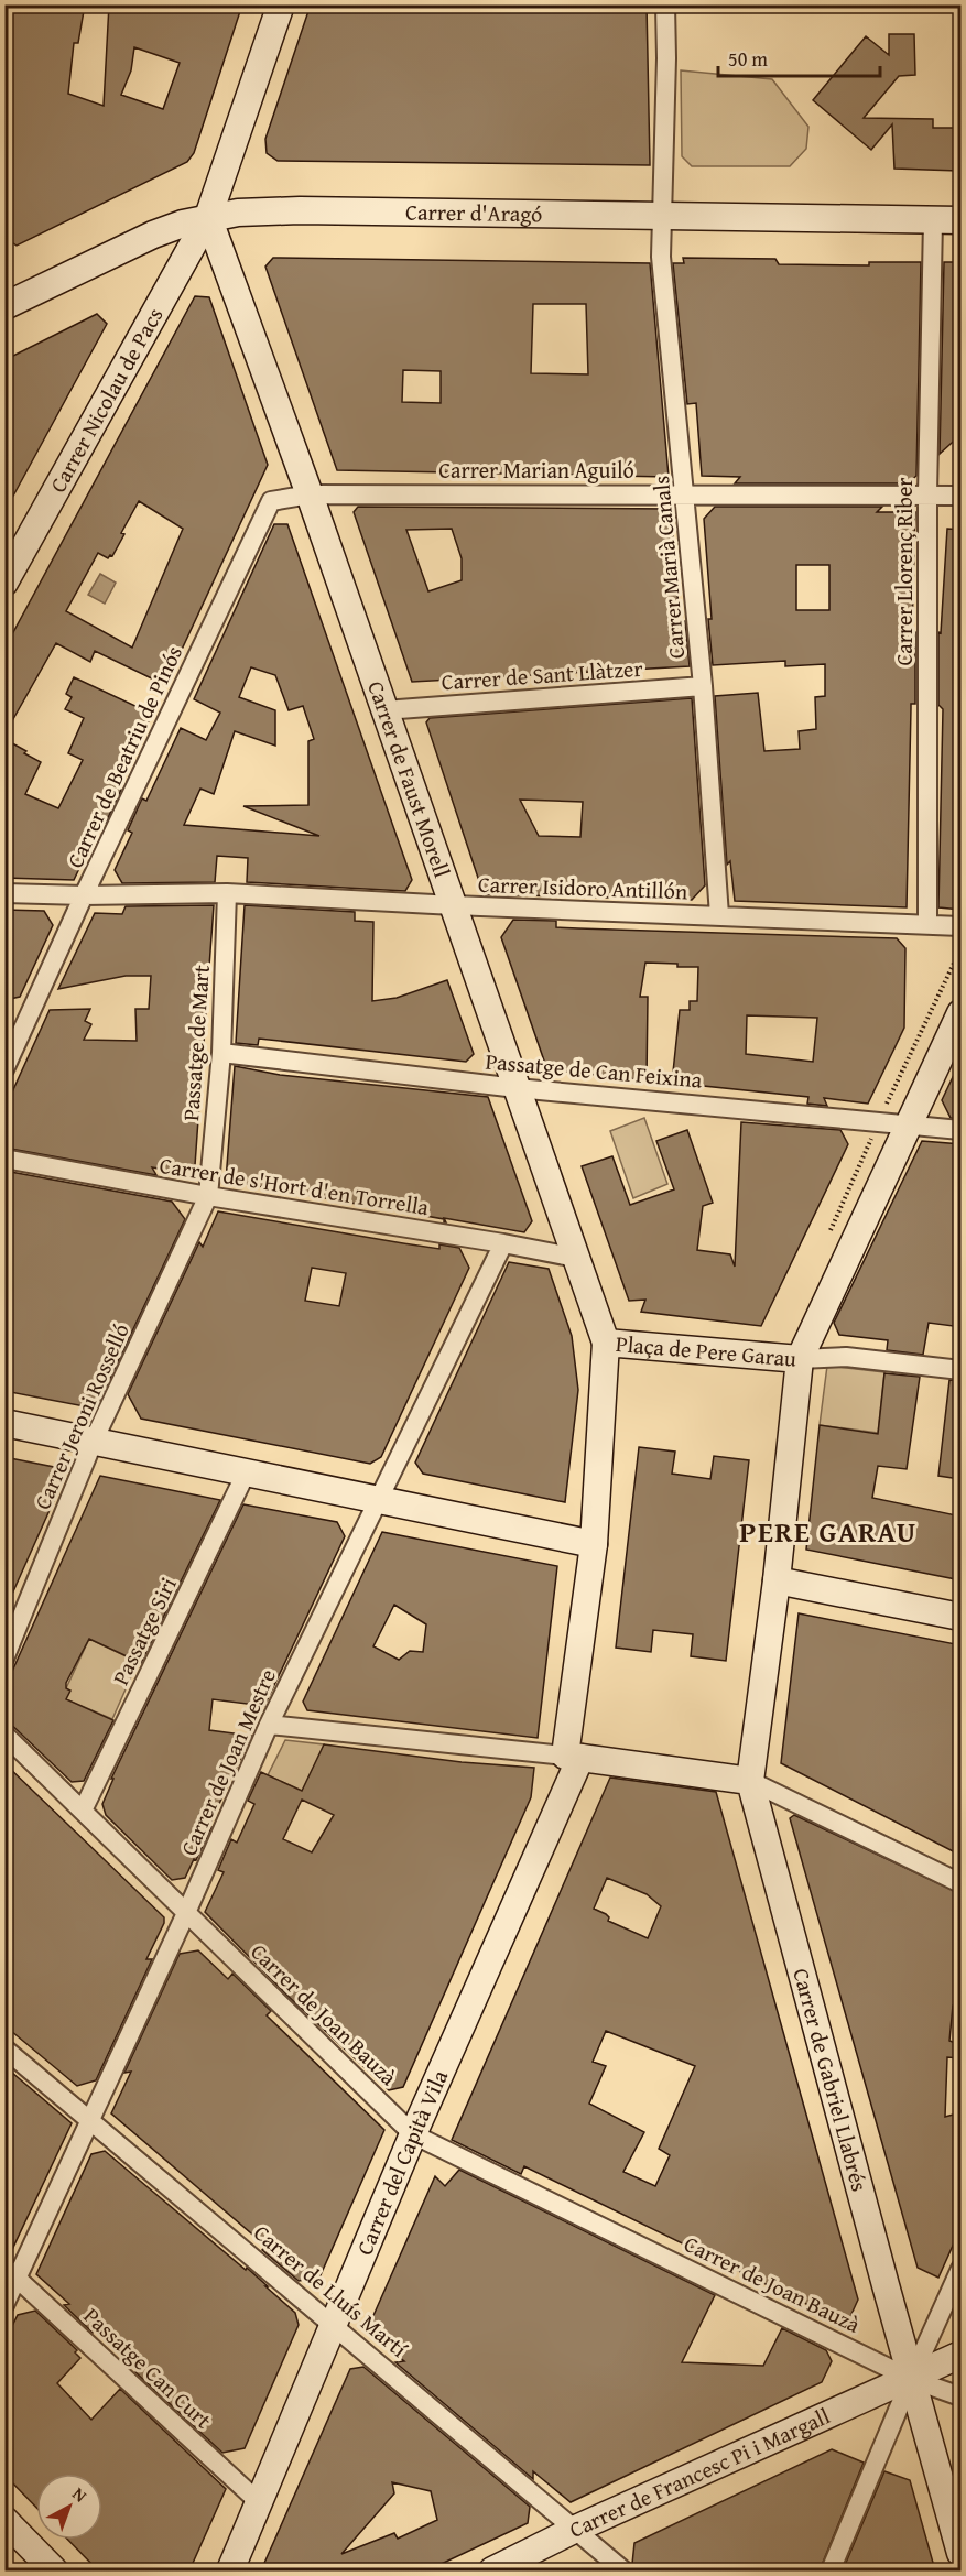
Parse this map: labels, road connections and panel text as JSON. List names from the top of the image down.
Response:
{
  "streets": {
    "street": [
      "Carrer d'Aragó",
      "Carrer Nicolau de Pacs",
      "Carrer Marian Aguiló",
      "Carrer Marià Canals",
      "Carrer Llorenç Riber",
      "Carrer de Sant Llàtzer",
      "Carrer de Beatriu de Pinós",
      "Carrer de Faust Morell",
      "Carrer Isidoro Antillón",
      "Passatge de Mart",
      "Passatge de Can Feixina",
      "Carrer de s'Hort d'en Torrella",
      "Plaça de Pere Garau",
      "Carrer Jeroni Rosselló",
      "Passatge Siri",
      "Carrer de Joan Mestre",
      "Carrer de Joan Bauzà",
      "Carrer de Gabriel Llabrés",
      "Carrer del Capità Vila",
      "Carrer de Lluís Martí",
      "Passatge Can Curt",
      "Carrer de Francesc Pi i Margall"
    ]
  },
  "crossings": [
    ["Carrer d'Aragó", "Carrer Nicolau de Pacs"],
    ["Carrer d'Aragó", "Carrer Marià Canals"],
    ["Carrer d'Aragó", "Carrer Llorenç Riber"],
    ["Carrer d'Aragó", "Carrer de Faust Morell"],
    ["Carrer Nicolau de Pacs", "Carrer de Faust Morell"],
    ["Carrer Marian Aguiló", "Carrer Marià Canals"],
    ["Carrer Marian Aguiló", "Carrer Llorenç Riber"],
    ["Carrer Marian Aguiló", "Carrer de Beatriu de Pinós"],
    ["Carrer Marian Aguiló", "Carrer de Faust Morell"],
    ["Carrer Marià Canals", "Carrer de Sant Llàtzer"],
    ["Carrer Marià Canals", "Carrer Isidoro Antillón"],
    ["Carrer Llorenç Riber", "Carrer Isidoro Antillón"],
    ["Carrer de Sant Llàtzer", "Carrer de Faust Morell"],
    ["Carrer de Beatriu de Pinós", "Carrer de Faust Morell"],
    ["Carrer de Beatriu de Pinós", "Carrer Isidoro Antillón"],
    ["Carrer de Faust Morell", "Carrer Isidoro Antillón"],
    ["Carrer de Faust Morell", "Passatge de Can Feixina"],
    ["Carrer de Faust Morell", "Carrer de s'Hort d'en Torrella"],
    ["Carrer de Faust Morell", "Plaça de Pere Garau"],
    ["Carrer Isidoro Antillón", "Passatge de Mart"],
    ["Passatge de Mart", "Passatge de Can Feixina"],
    ["Passatge de Mart", "Carrer de s'Hort d'en Torrella"],
    ["Passatge de Mart", "Carrer Jeroni Rosselló"],
    ["Carrer de s'Hort d'en Torrella", "Carrer Jeroni Rosselló"],
    ["Carrer de s'Hort d'en Torrella", "Carrer de Joan Mestre"],
    ["Plaça de Pere Garau", "Carrer de Gabriel Llabrés"],
    ["Plaça de Pere Garau", "Carrer del Capità Vila"],
    ["Passatge Siri", "Carrer de Joan Bauzà"],
    ["Carrer de Joan Mestre", "Carrer de Joan Bauzà"],
    ["Carrer de Joan Mestre", "Carrer de Lluís Martí"],
    ["Carrer de Joan Mestre", "Passatge Can Curt"],
    ["Carrer de Joan Bauzà", "Carrer de Gabriel Llabrés"],
    ["Carrer de Joan Bauzà", "Carrer del Capità Vila"],
    ["Carrer de Joan Bauzà", "Carrer de Francesc Pi i Margall"],
    ["Carrer de Gabriel Llabrés", "Carrer de Francesc Pi i Margall"],
    ["Carrer del Capità Vila", "Carrer de Lluís Martí"],
    ["Carrer del Capità Vila", "Passatge Can Curt"],
    ["Carrer de Lluís Martí", "Carrer de Francesc Pi i Margall"]
  ],
  "districts": ["PERE GARAU"],
  "scale_bar": "50 m",
  "north": "top right"
}
